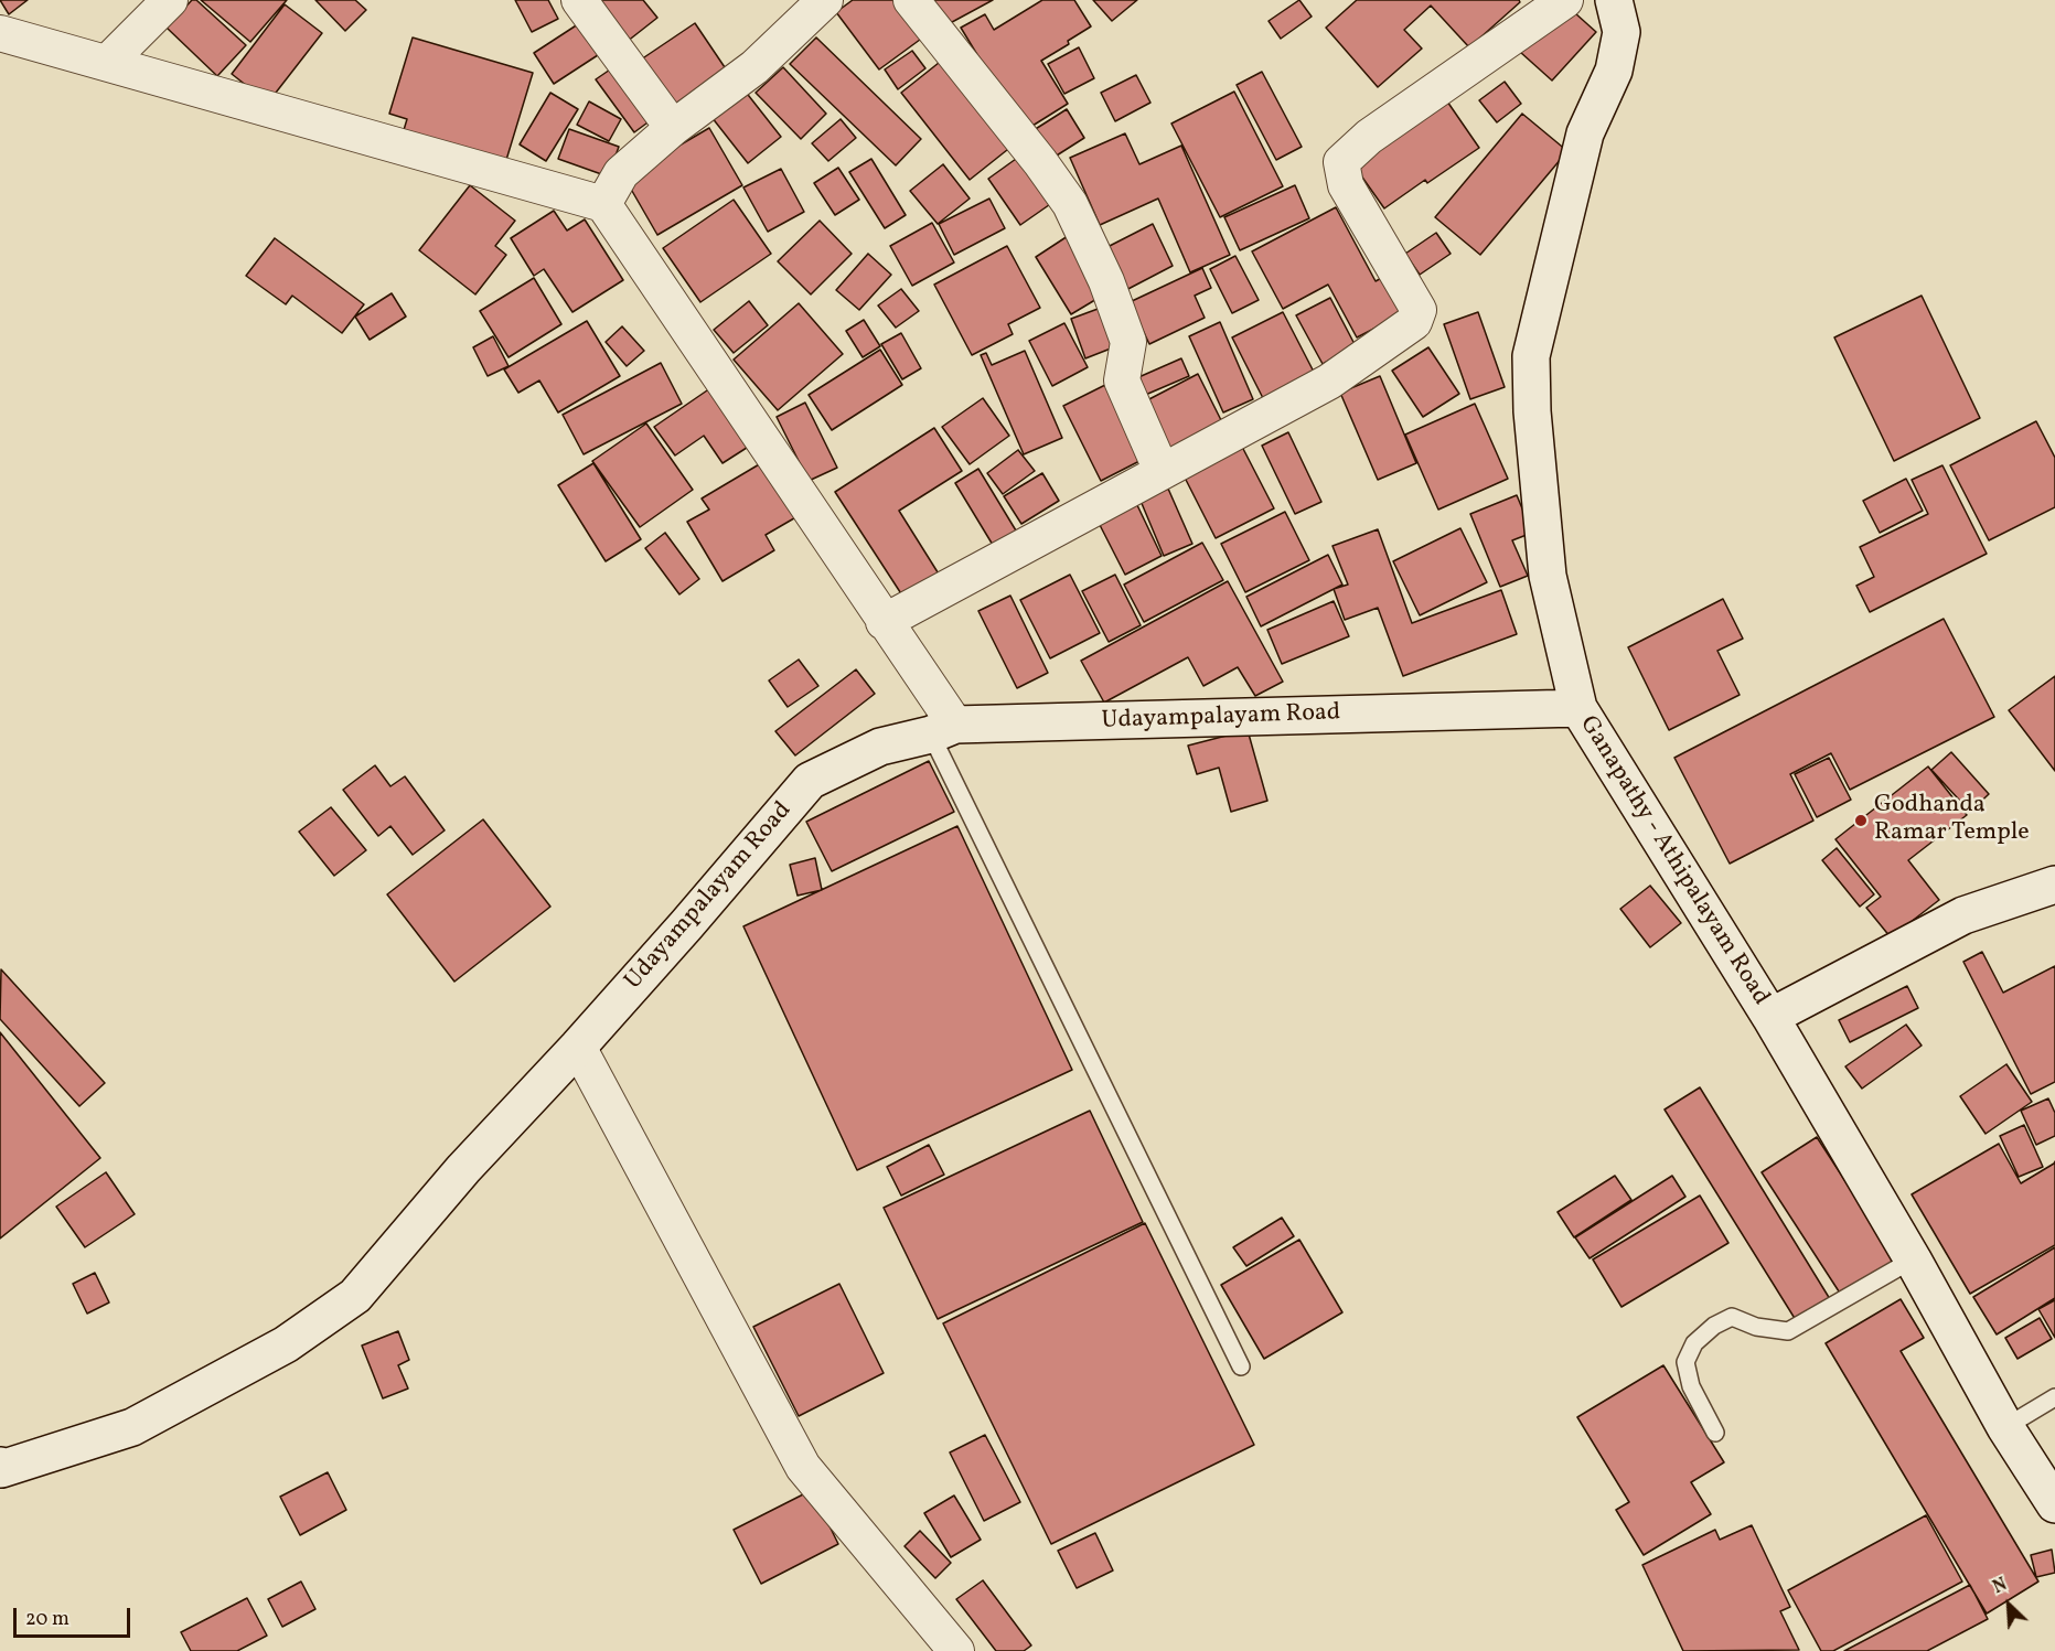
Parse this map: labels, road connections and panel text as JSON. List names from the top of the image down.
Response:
{
  "streets": {
    "street": ["Udayampalayam Road", "Ganapathy - Athipalayam Road"]
  },
  "crossings": [
    ["Udayampalayam Road", "Ganapathy - Athipalayam Road"]
  ],
  "places": ["Godhanda Ramar Temple"],
  "scale_bar": "20 m",
  "north": "top left"
}
